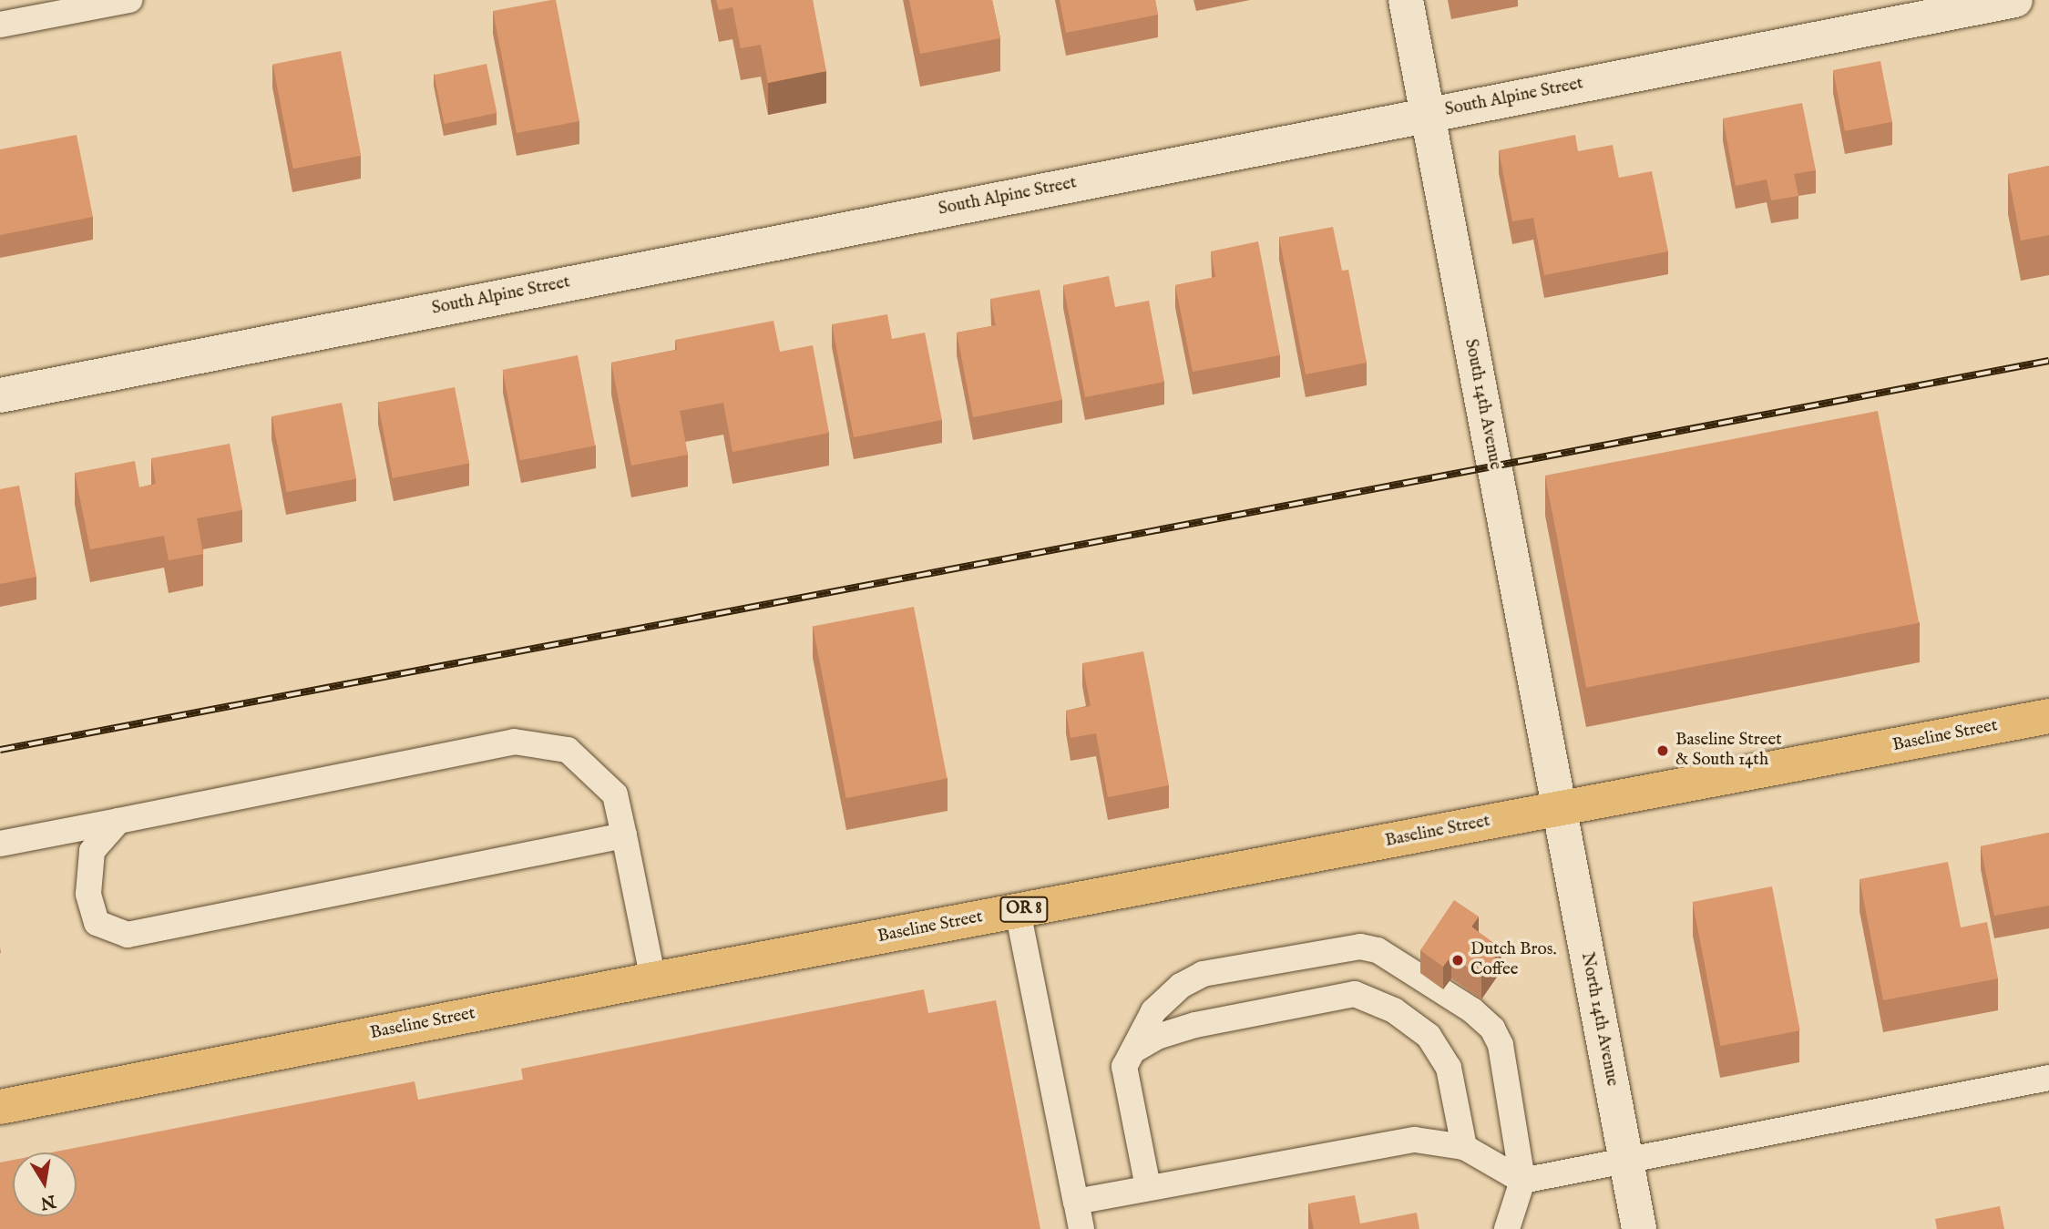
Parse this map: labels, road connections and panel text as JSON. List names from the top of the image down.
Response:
{
  "streets": {
    "highway": ["Baseline Street", "OR 8"],
    "street": ["South Alpine Street", "South 14th Avenue", "North 14th Avenue"]
  },
  "crossings": [
    ["South Alpine Street", "South 14th Avenue"],
    ["South 14th Avenue", "Baseline Street"],
    ["South 14th Avenue", "North 14th Avenue"],
    ["Baseline Street", "North 14th Avenue"]
  ],
  "places": ["Baseline Street & South 14th", "Dutch Bros. Coffee"],
  "north": "bottom"
}
